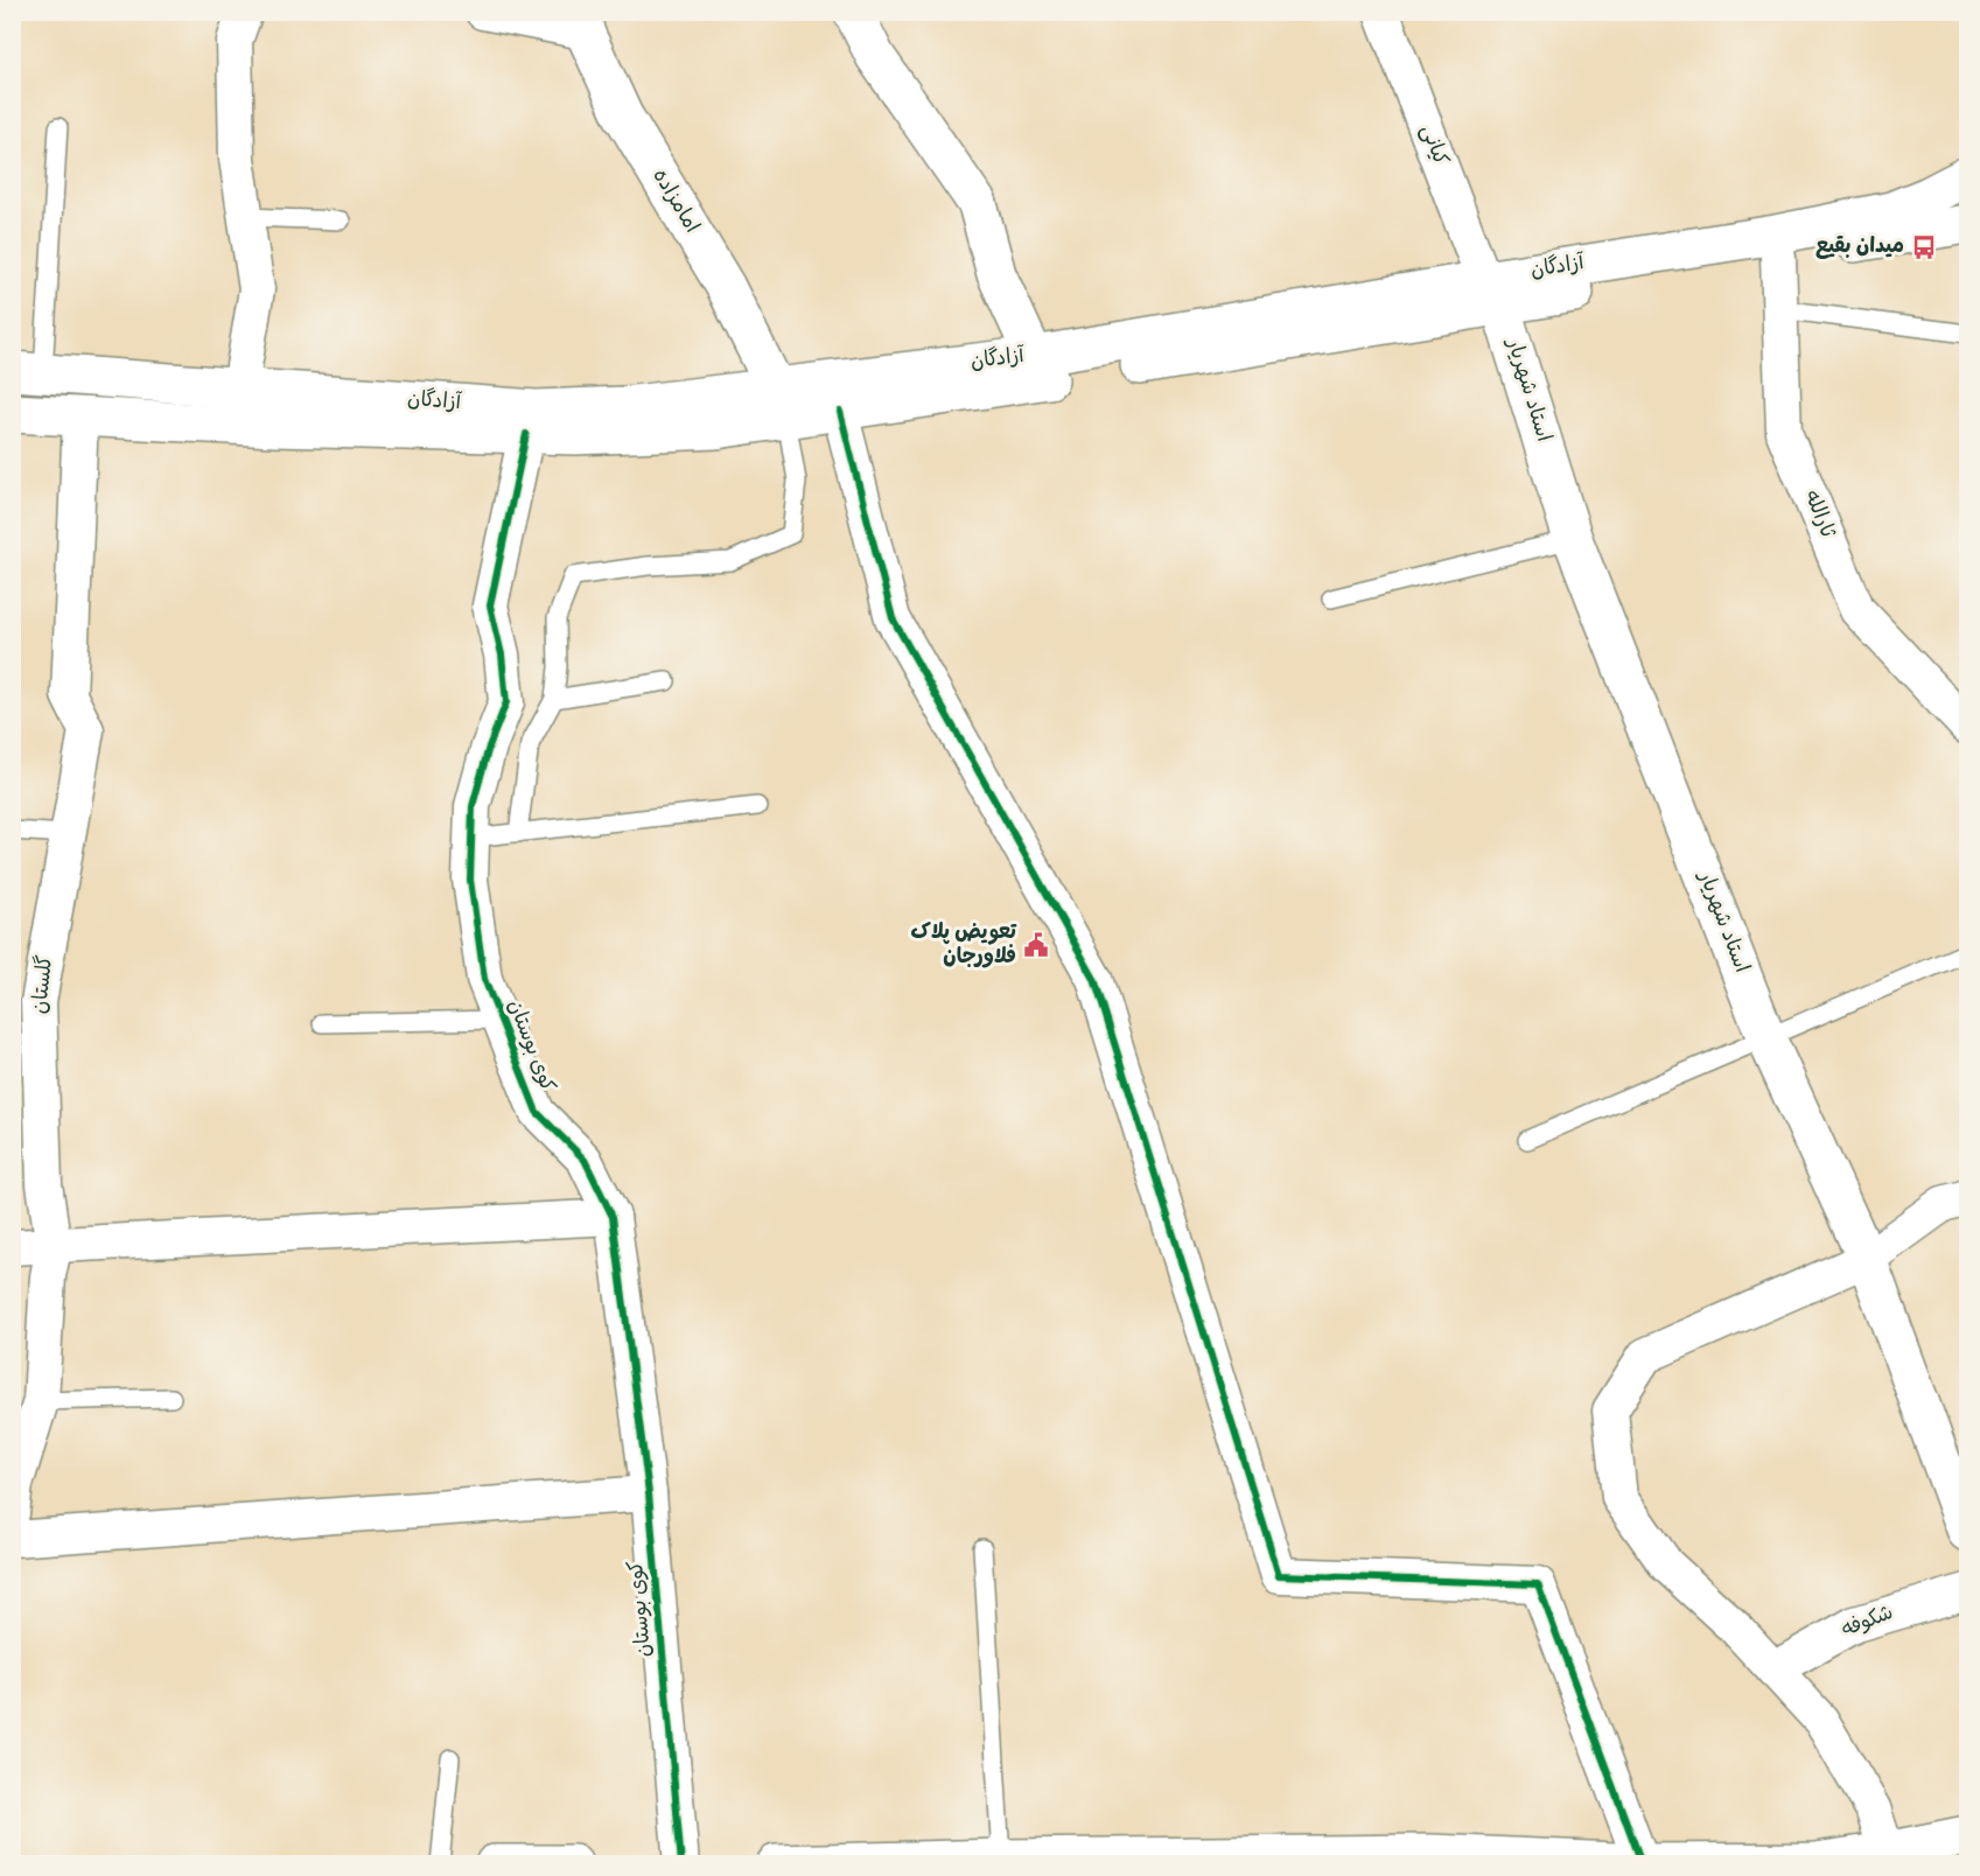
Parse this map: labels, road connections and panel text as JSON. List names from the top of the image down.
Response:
{
  "streets": {
    "main road": ["امامزاده", "آزادگان", "استاد شهریار"],
    "street": [
      "کیانی",
      "ثارالله",
      "گلستان",
      "کوی بوستان",
      "شکوفه"
    ]
  },
  "crossings": [
    ["کیانی", "آزادگان"],
    ["کیانی", "استاد شهریار"],
    ["امامزاده", "آزادگان"],
    ["آزادگان", "استاد شهریار"],
    ["آزادگان", "ثارالله"],
    ["آزادگان", "گلستان"],
    ["آزادگان", "کوی بوستان"]
  ],
  "places": {
    "bus stop": ["میدان بقیع"],
    "public building": ["تعویض پلاک فلاورجان"]
  }
}
